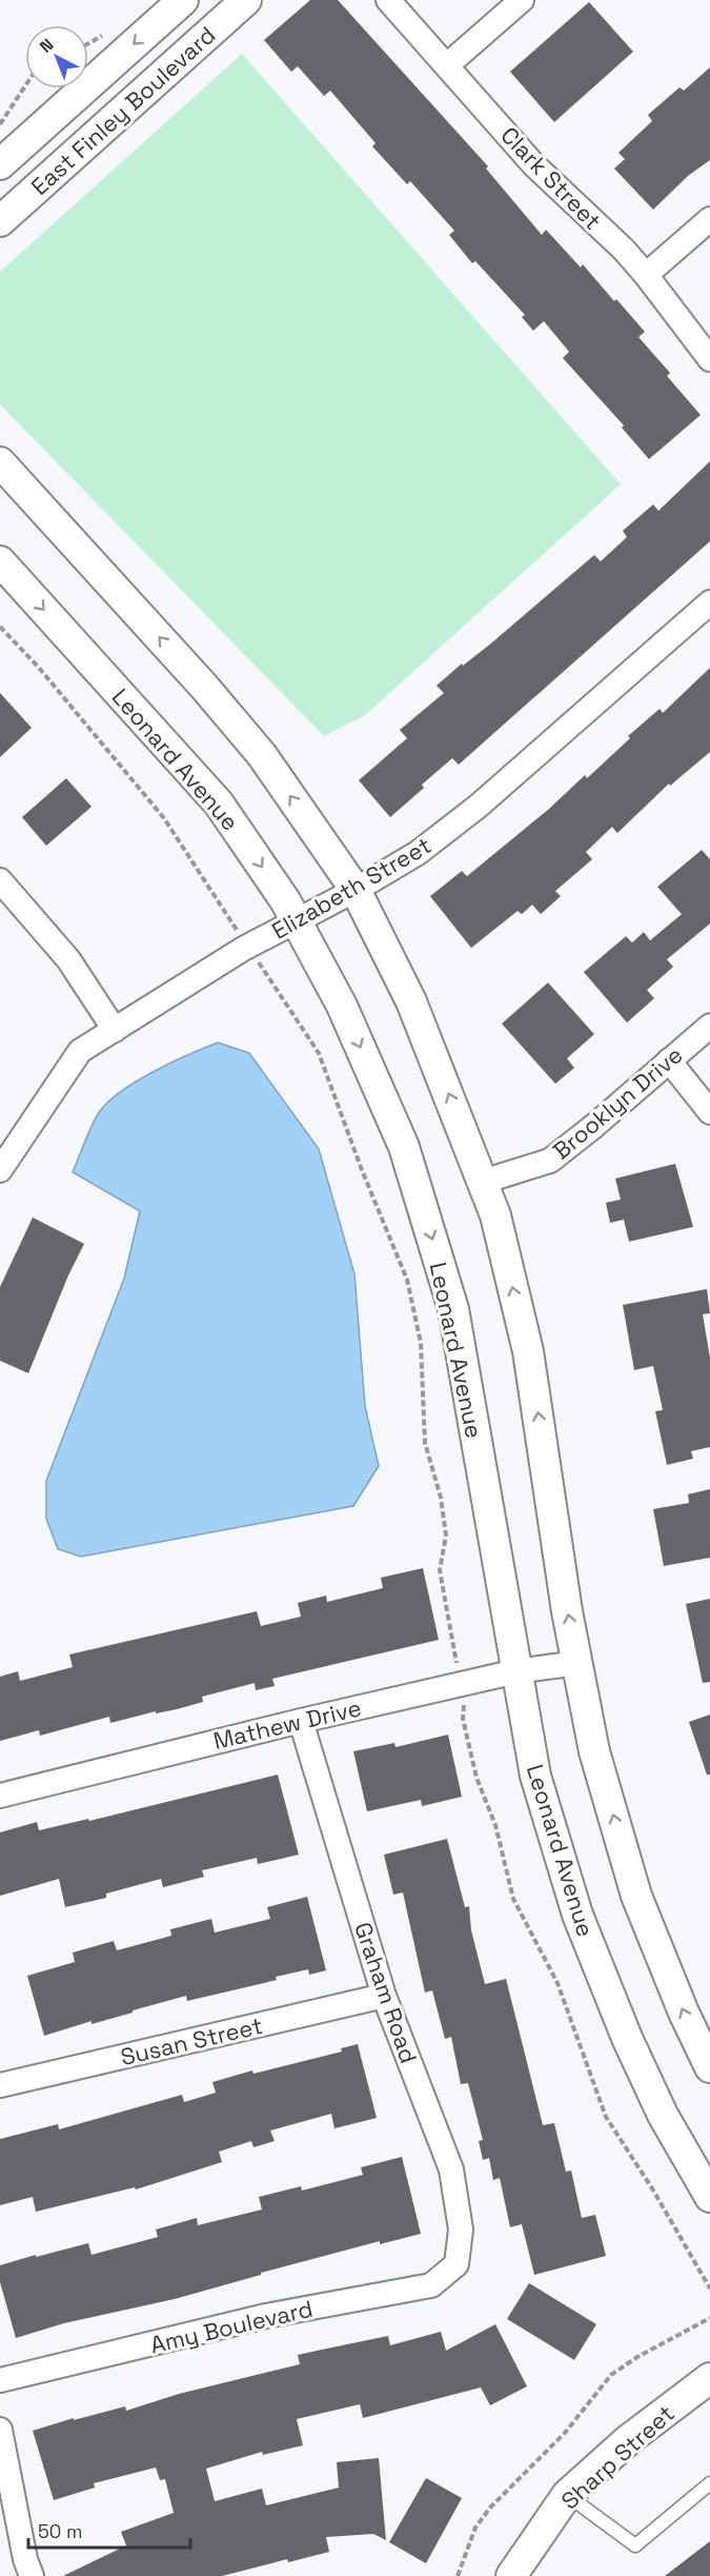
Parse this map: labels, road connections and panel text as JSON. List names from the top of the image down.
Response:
{
  "streets": {
    "street": [
      "East Finley Boulevard",
      "Clark Street",
      "Leonard Avenue",
      "Elizabeth Street",
      "Brooklyn Drive",
      "Mathew Drive",
      "Graham Road",
      "Susan Street",
      "Amy Boulevard",
      "Sharp Street"
    ]
  },
  "crossings": [
    ["Leonard Avenue", "Elizabeth Street"],
    ["Leonard Avenue", "Mathew Drive"],
    ["Mathew Drive", "Graham Road"],
    ["Graham Road", "Susan Street"],
    ["Graham Road", "Amy Boulevard"]
  ],
  "scale_bar": "50 m",
  "north": "top left"
}
